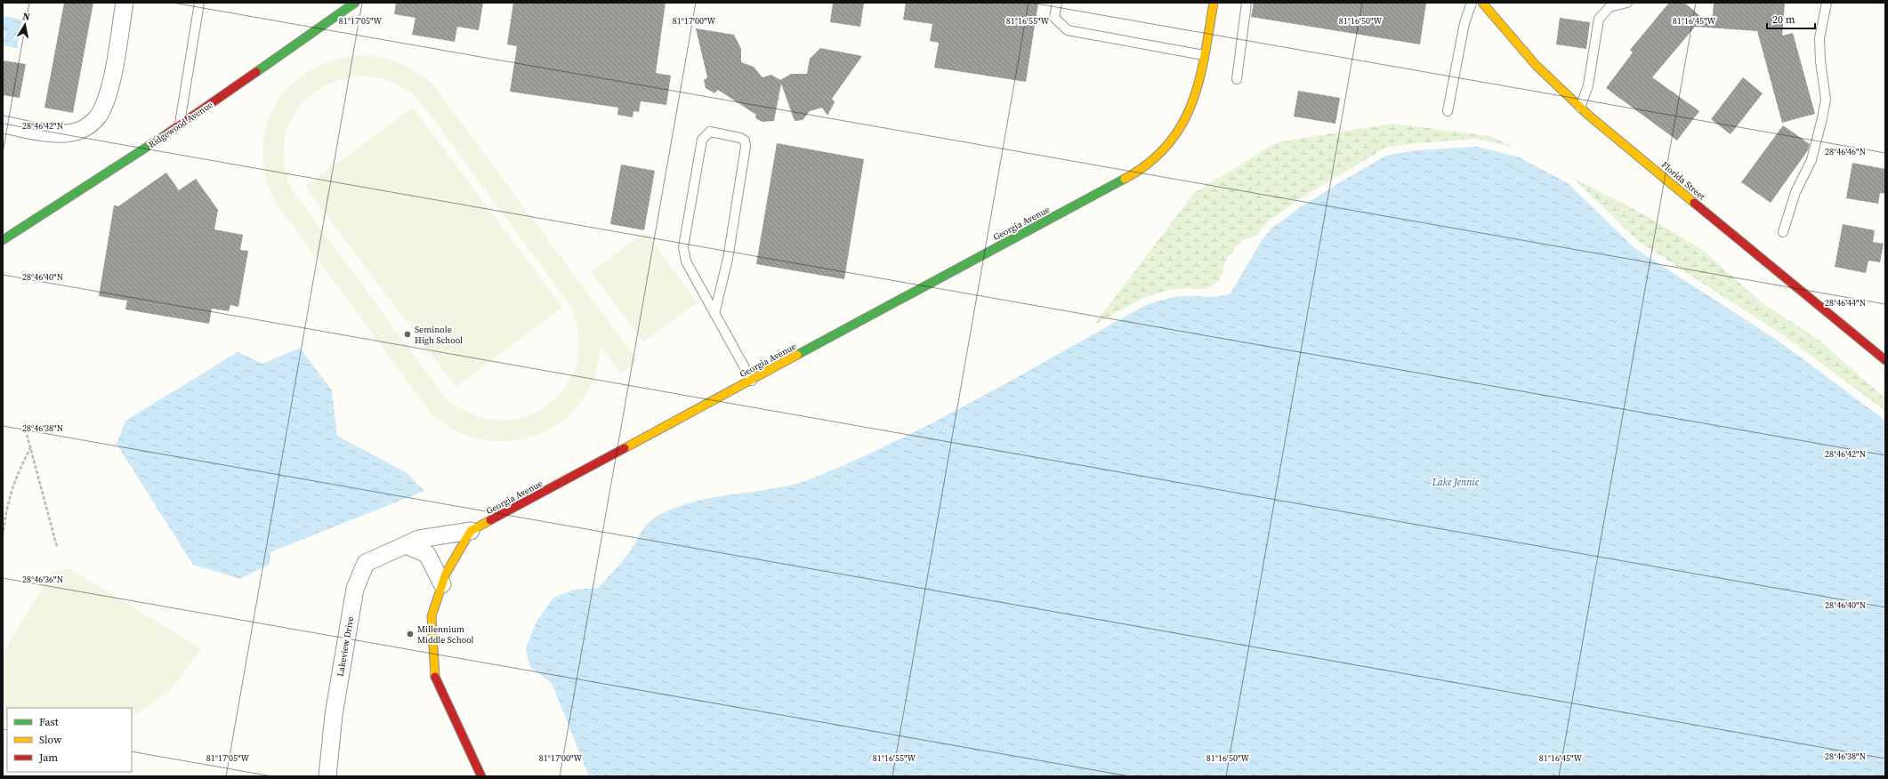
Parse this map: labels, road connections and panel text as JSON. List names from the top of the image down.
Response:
{
  "streets": {
    "street": [
      "Ridgewood Avenue",
      "Florida Street",
      "Georgia Avenue",
      "Lakeview Drive"
    ]
  },
  "crossings": [
    ["Georgia Avenue", "Lakeview Drive"]
  ],
  "water": ["Lake Jennie"],
  "places": ["Seminole High School", "Millennium Middle School"],
  "legend": ["Fast", "Slow", "Jam"],
  "scale_bar": "20 m",
  "north": "top",
  "coordinates": [
    "81°17'05\"W",
    "81°17'00\"W",
    "81°16'55\"W",
    "81°16'50\"W",
    "81°16'45\"W",
    "28°46'42\"N",
    "28°46'46\"N",
    "28°46'40\"N",
    "28°46'44\"N",
    "28°46'38\"N",
    "28°46'36\"N"
  ]
}
